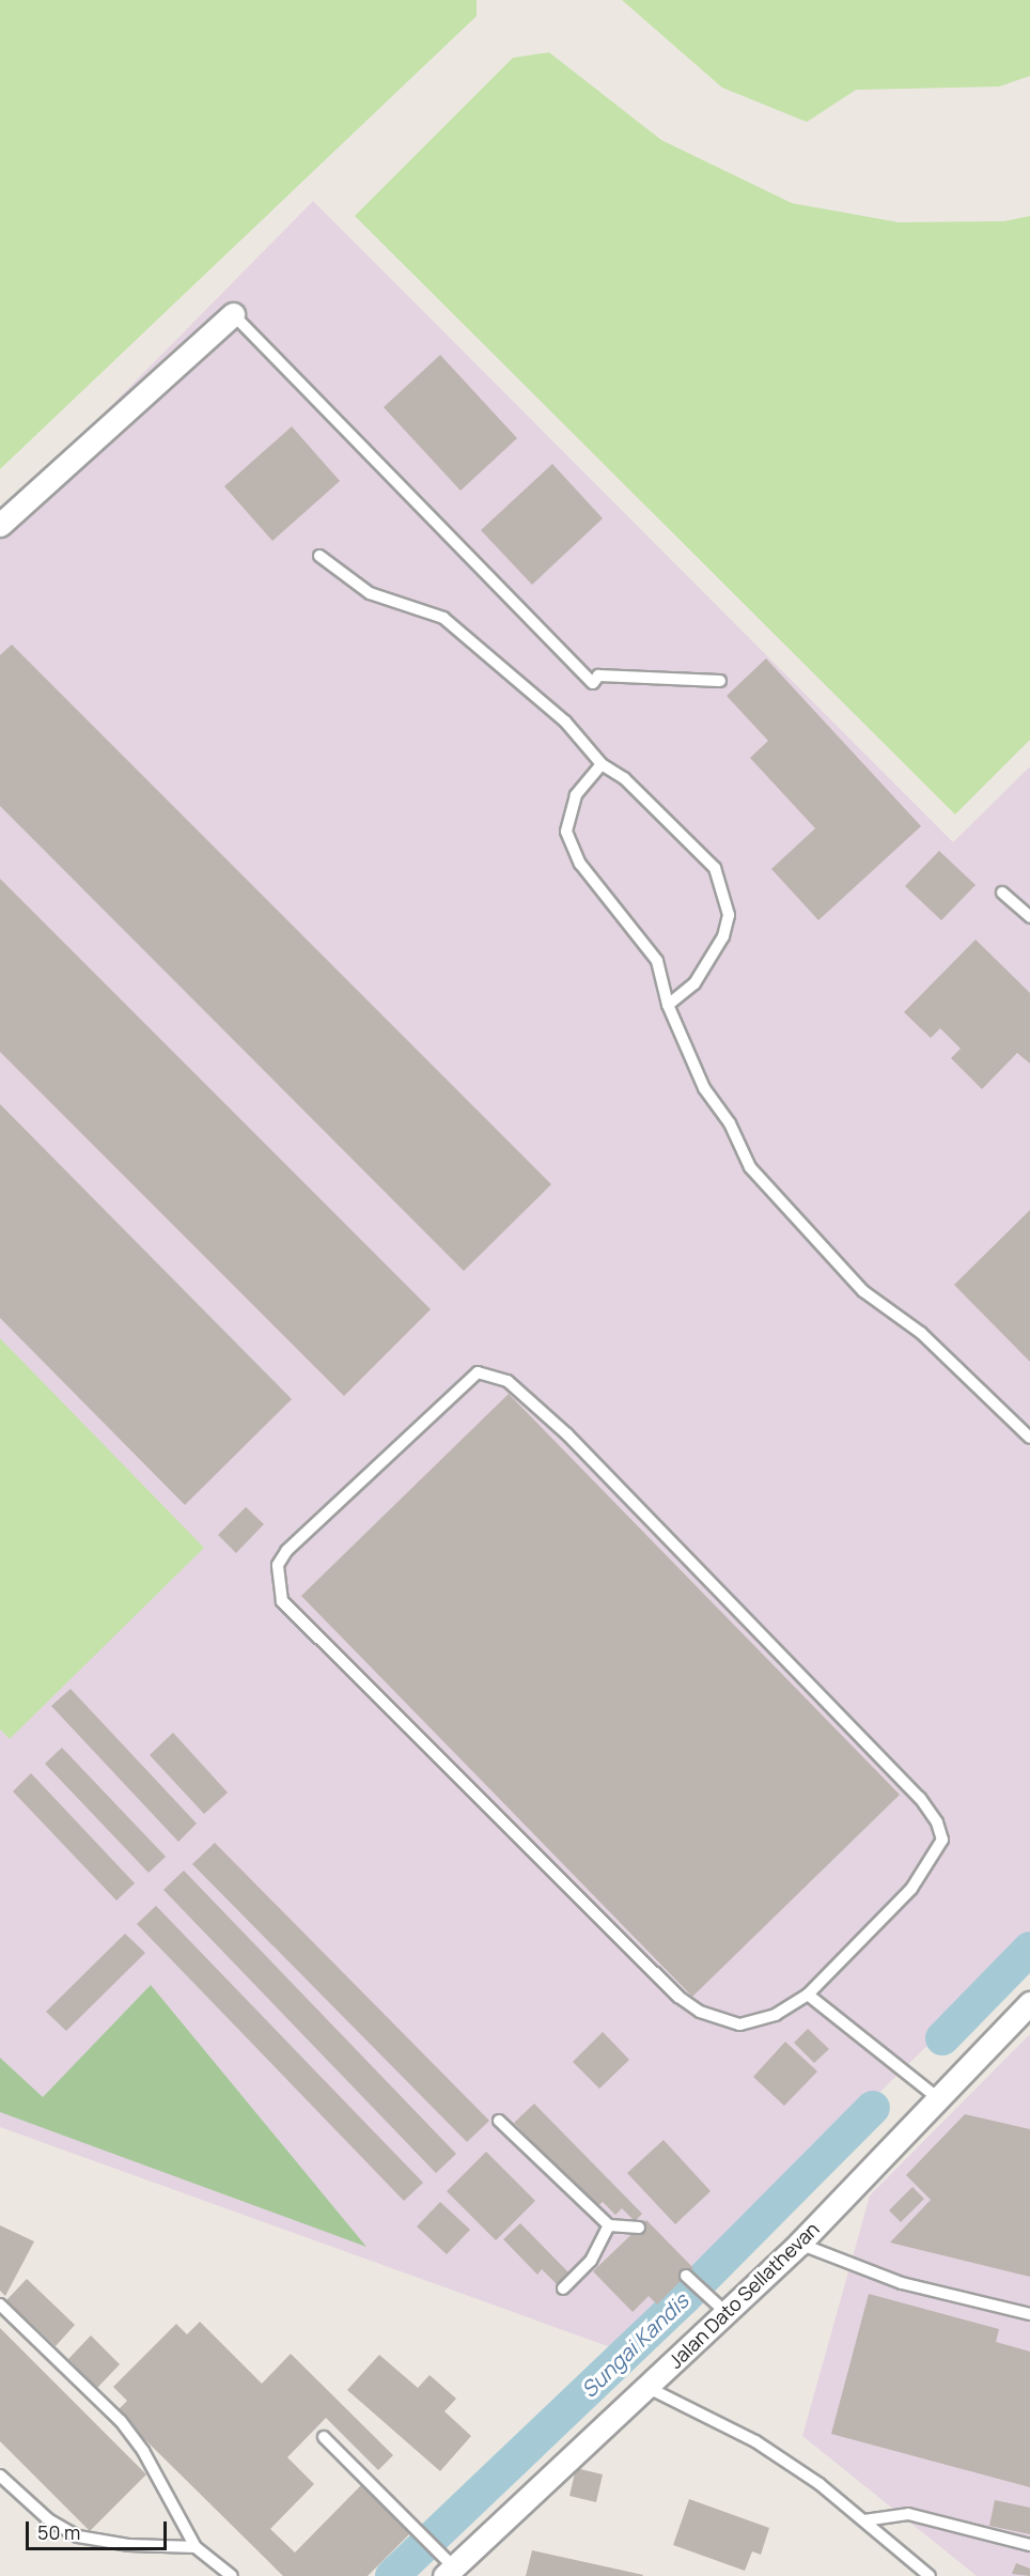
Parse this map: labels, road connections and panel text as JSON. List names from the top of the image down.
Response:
{
  "streets": {
    "street": ["Jalan Dato Sellathevan"]
  },
  "water": ["Sungai Kandis"],
  "scale_bar": "50 m"
}
